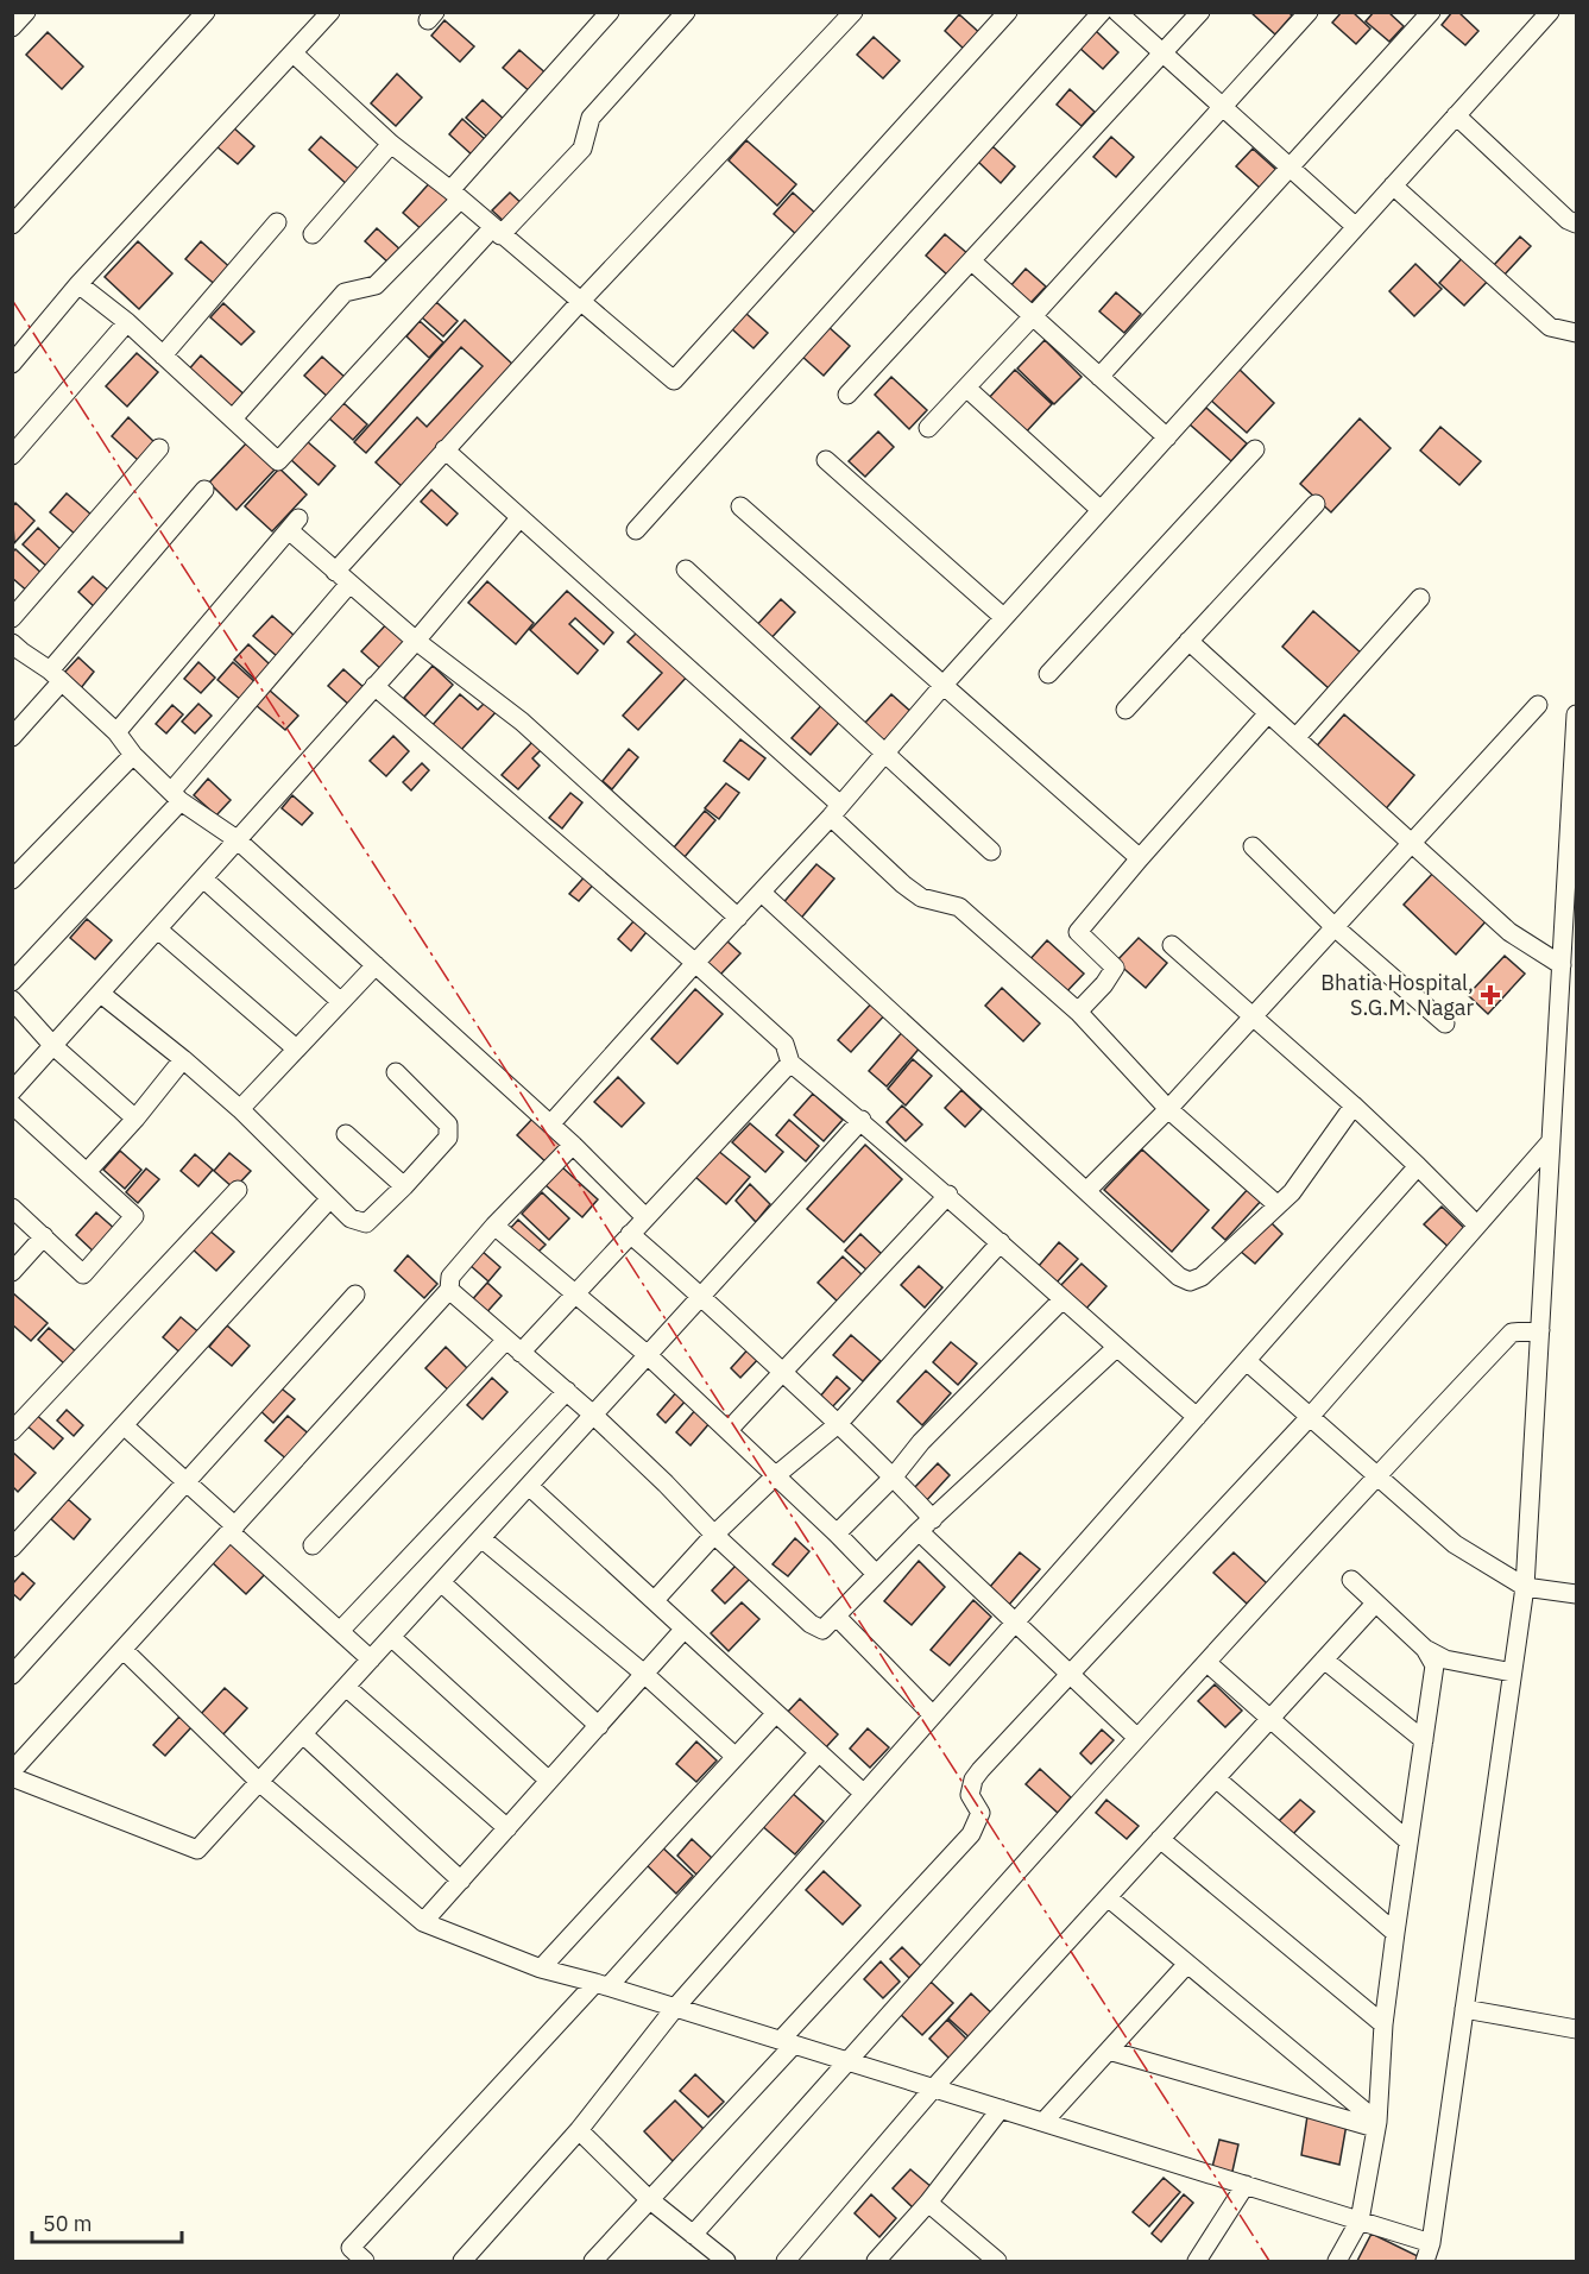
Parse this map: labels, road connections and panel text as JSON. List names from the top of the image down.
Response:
{
  "places": {
    "health": ["Bhatia Hospital, S.G.M. Nagar"]
  },
  "scale_bar": "50 m"
}
